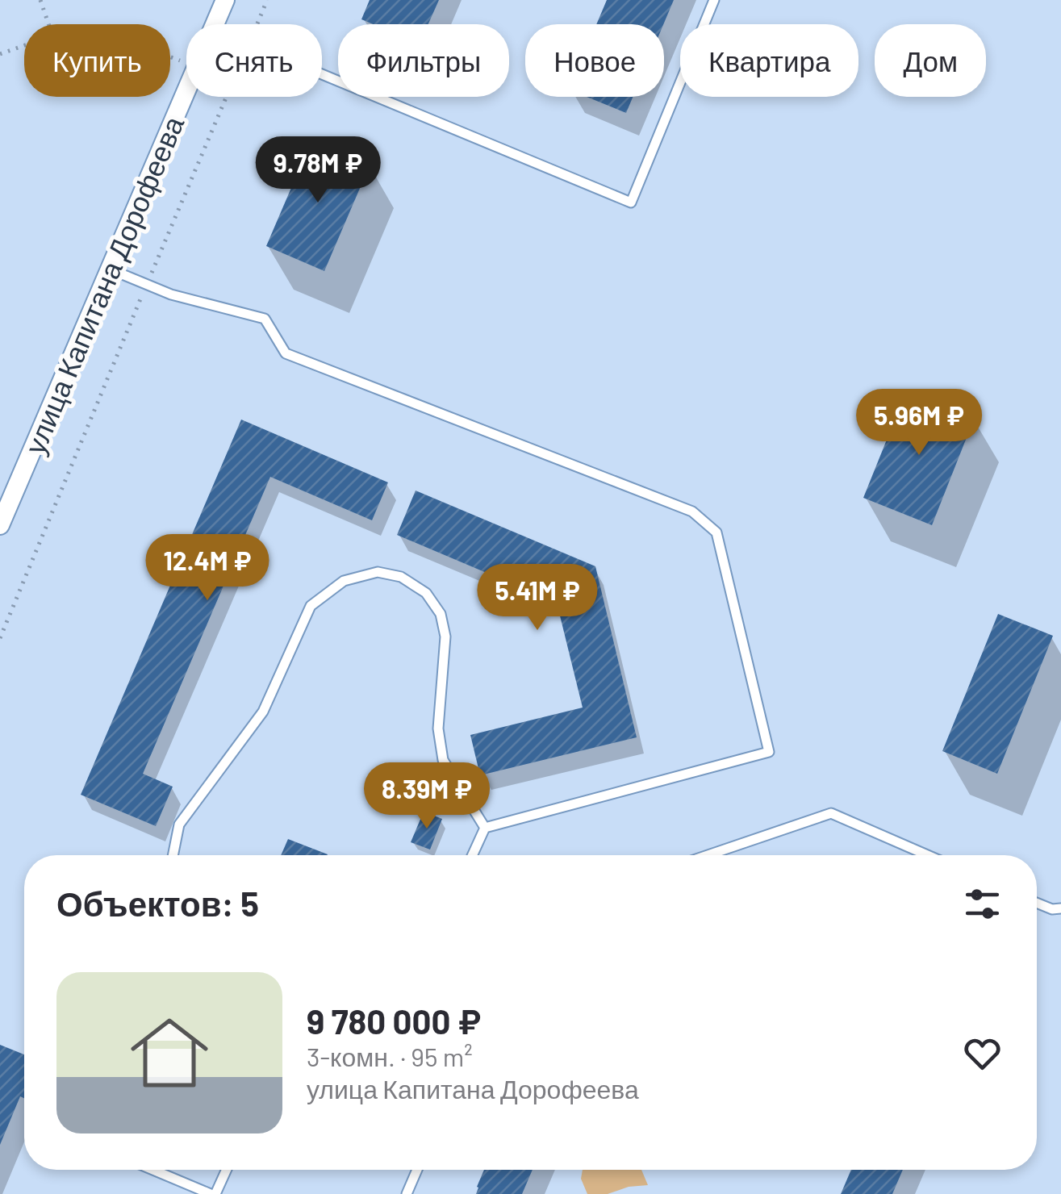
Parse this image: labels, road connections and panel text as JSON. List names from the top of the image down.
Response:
{
  "streets": {
    "street": ["улица Капитана Дорофеева"]
  },
  "page": {
    "chip": [
      "Купить",
      "Снять",
      "Фильтры",
      "Новое",
      "Квартира",
      "Дом"
    ],
    "price": [
      "9.78M ₽",
      "5.96M ₽",
      "12.4M ₽",
      "5.41M ₽",
      "8.39M ₽"
    ],
    "heading": "Объектов: 5",
    "list": [
      {
        "name": "9 780 000 ₽",
        "note": "3-комн. · 95 m² · улица Капитана Дорофеева"
      }
    ]
  }
}
